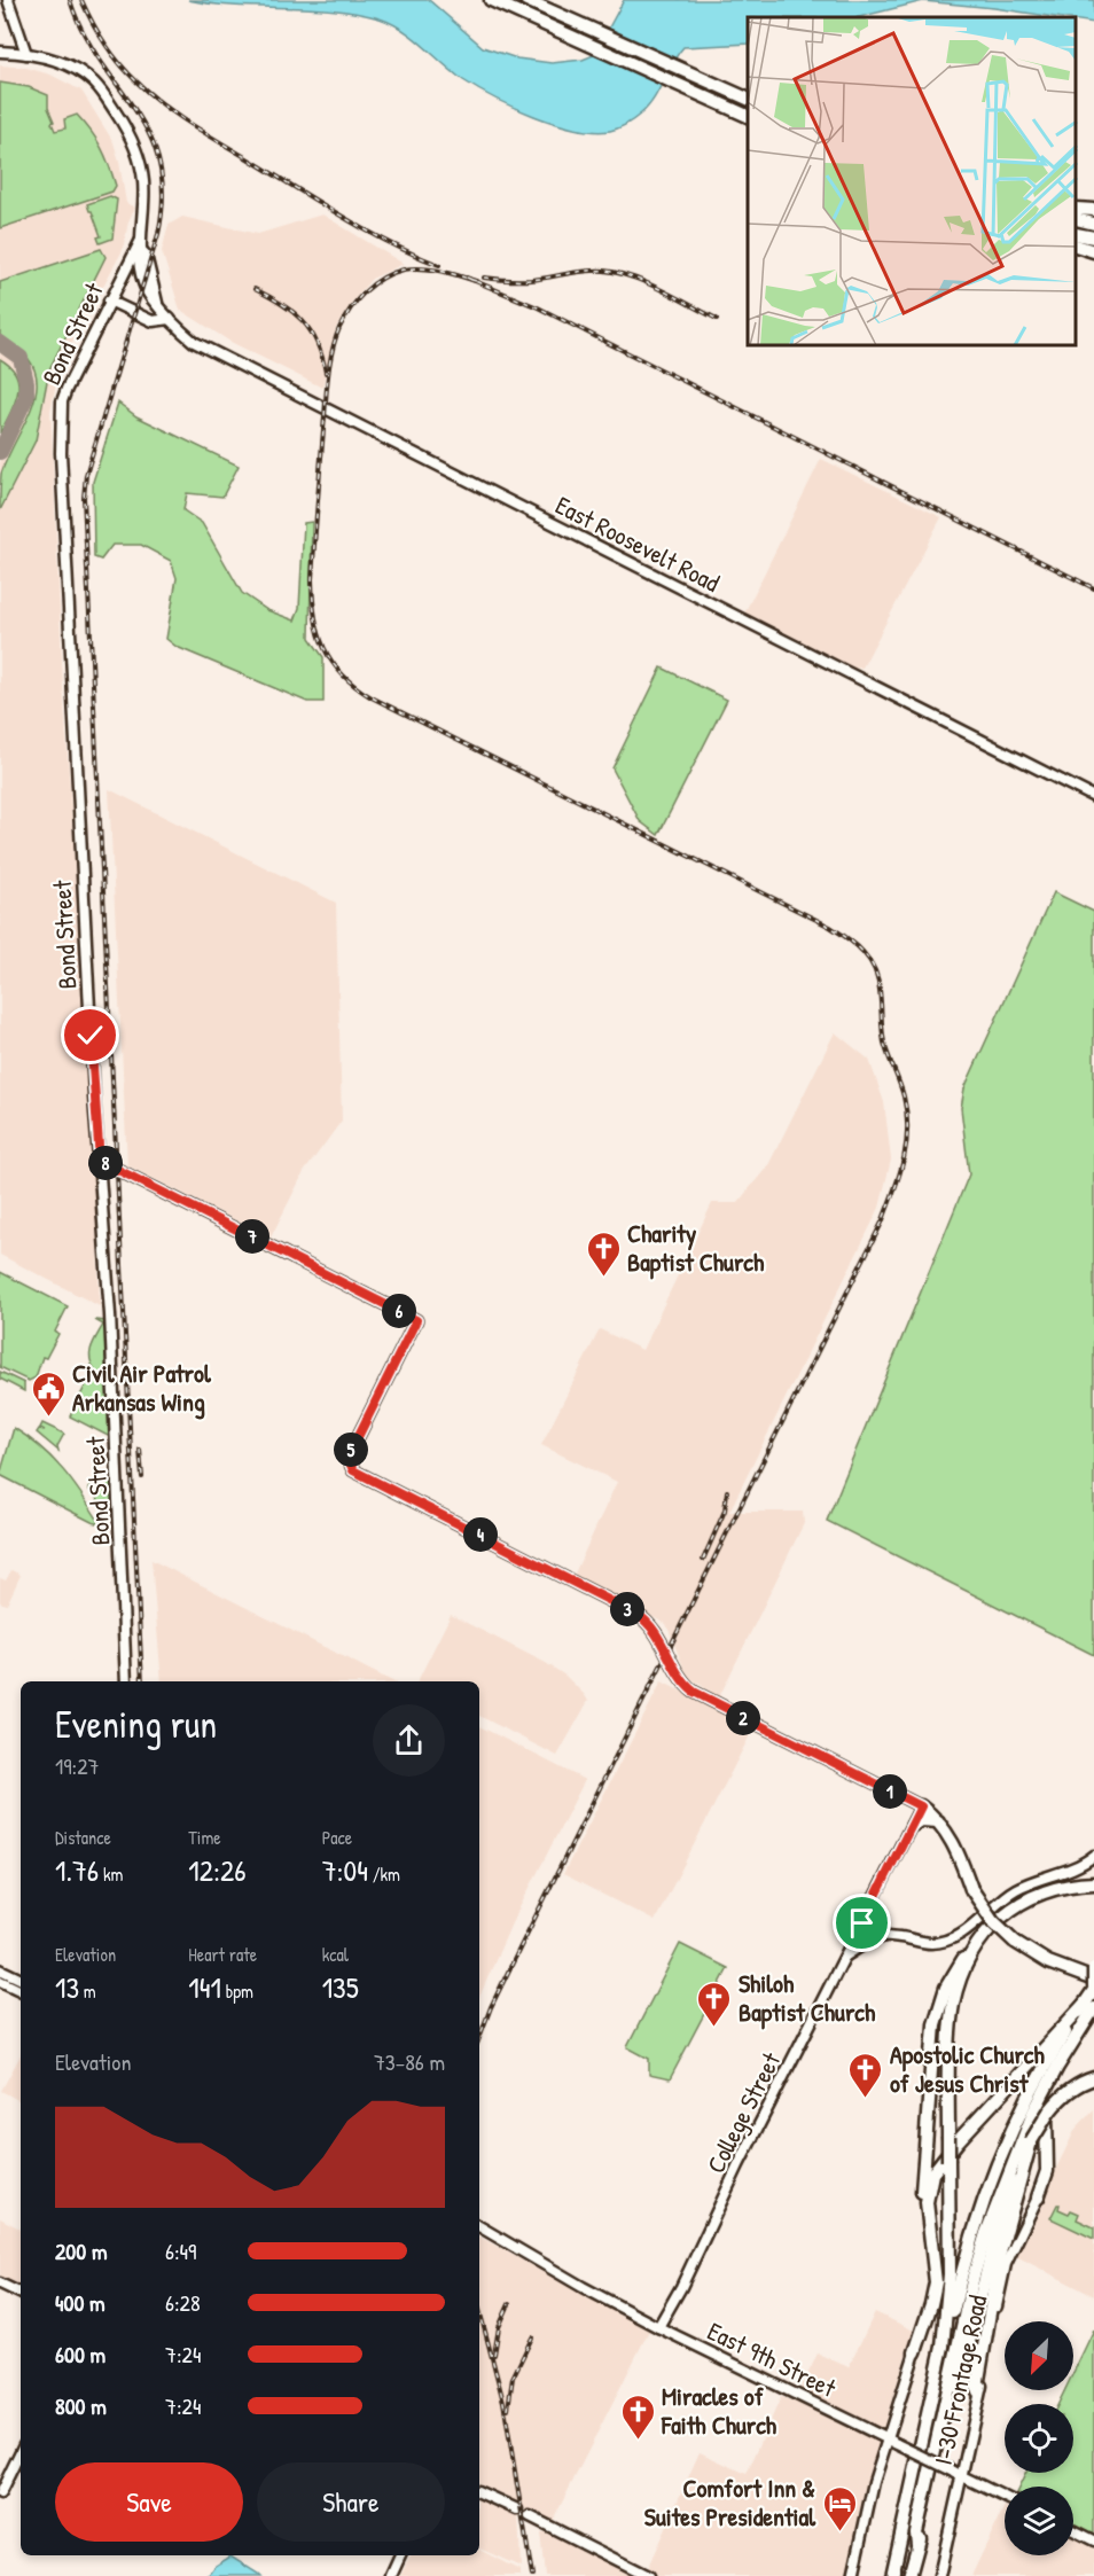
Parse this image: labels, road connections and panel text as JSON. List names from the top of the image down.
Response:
{
  "streets": {
    "main road": [
      "Bond Street",
      "East Roosevelt Road",
      "College Street",
      "East 9th Street",
      "I-30 Frontage Road"
    ]
  },
  "crossings": [
    ["Bond Street", "East Roosevelt Road"],
    ["College Street", "East 9th Street"],
    ["East 9th Street", "I-30 Frontage Road"]
  ],
  "places": {
    "church": [
      "Charity Baptist Church",
      "Shiloh Baptist Church",
      "Apostolic Church of Jesus Christ",
      "Miracles of Faith Church"
    ],
    "public building": ["Civil Air Patrol Arkansas Wing"],
    "hotel": ["Comfort Inn & Suites Presidential"]
  },
  "north": "bottom left",
  "page": {
    "pins": [
      "8",
      "7",
      "6",
      "5",
      "4",
      "3",
      "2",
      "1"
    ],
    "heading": ["Evening run", "19:27"],
    "stats": [
      ["Distance", "1.76 km"],
      ["Time", "12:26"],
      ["Pace", "7:04 /km"],
      ["Elevation", "13 m"],
      ["Heart rate", "141 bpm"],
      ["kcal", "135"]
    ],
    "chart": ["Elevation", "73–86 m"],
    "list": [
      {
        "name": "200 m",
        "note": "6:49"
      },
      {
        "name": "400 m",
        "note": "6:28"
      },
      {
        "name": "600 m",
        "note": "7:24"
      },
      {
        "name": "800 m",
        "note": "7:24"
      }
    ],
    "buttons": ["Save", "Share"]
  }
}
